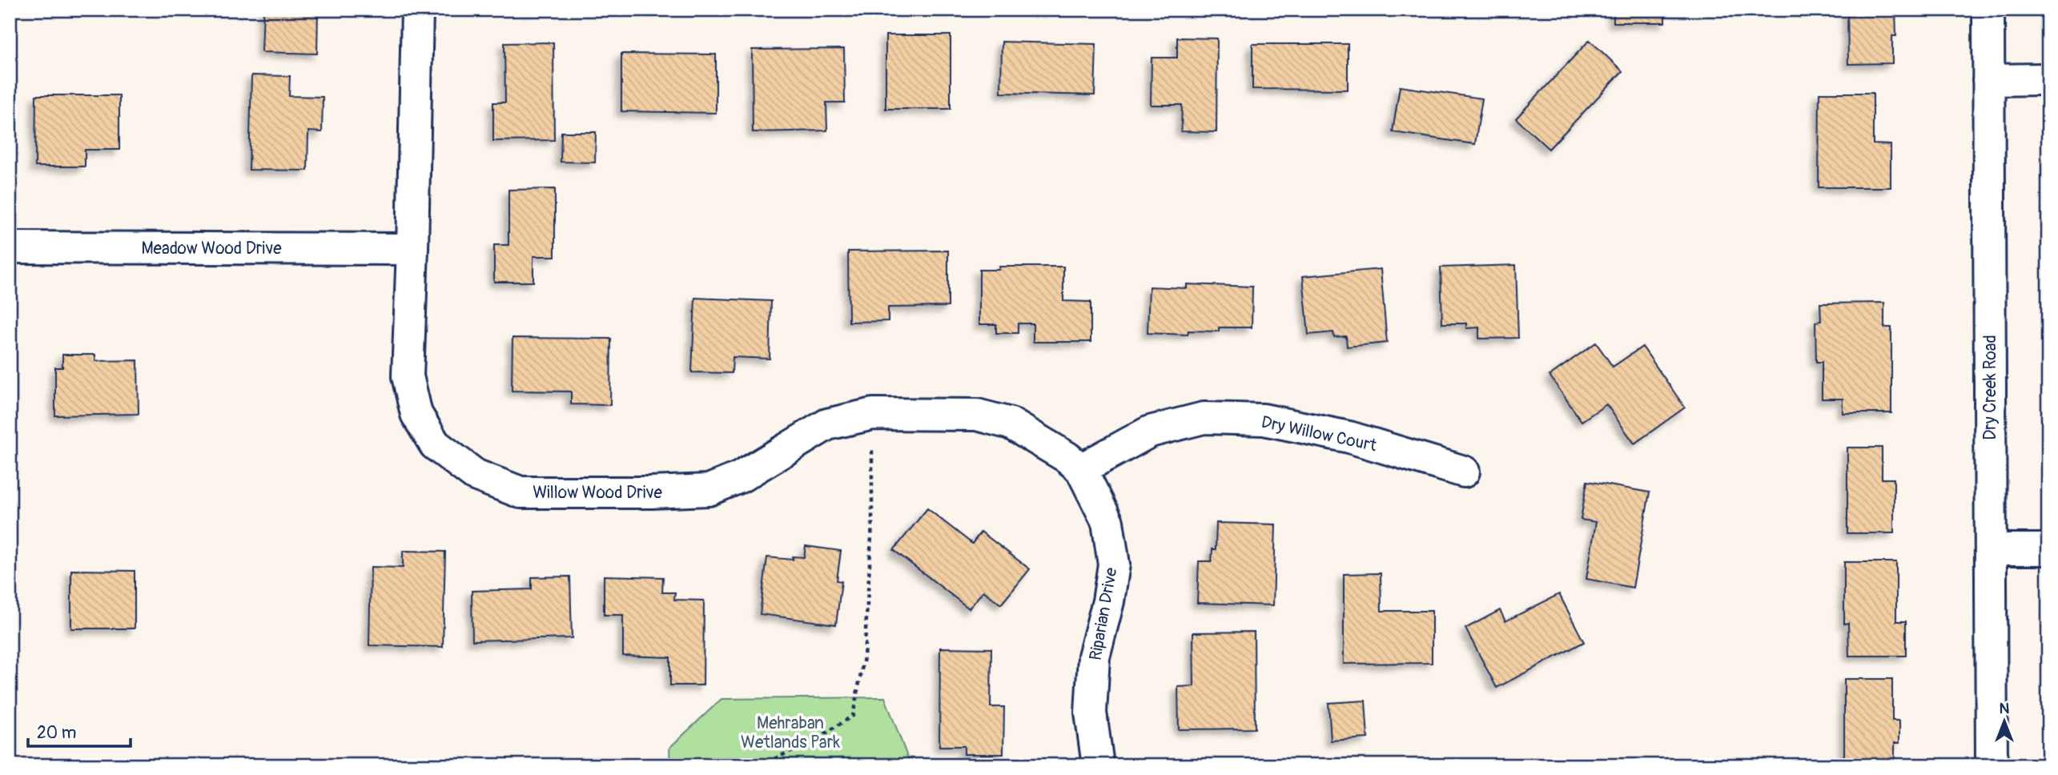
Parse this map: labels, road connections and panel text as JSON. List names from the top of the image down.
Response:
{
  "streets": {
    "street": [
      "Meadow Wood Drive",
      "Dry Creek Road",
      "Dry Willow Court",
      "Willow Wood Drive",
      "Riparian Drive"
    ]
  },
  "crossings": [
    ["Meadow Wood Drive", "Willow Wood Drive"],
    ["Dry Willow Court", "Willow Wood Drive"],
    ["Dry Willow Court", "Riparian Drive"],
    ["Willow Wood Drive", "Riparian Drive"]
  ],
  "parks": ["Mehraban Wetlands Park"],
  "scale_bar": "20 m",
  "north": "top"
}
